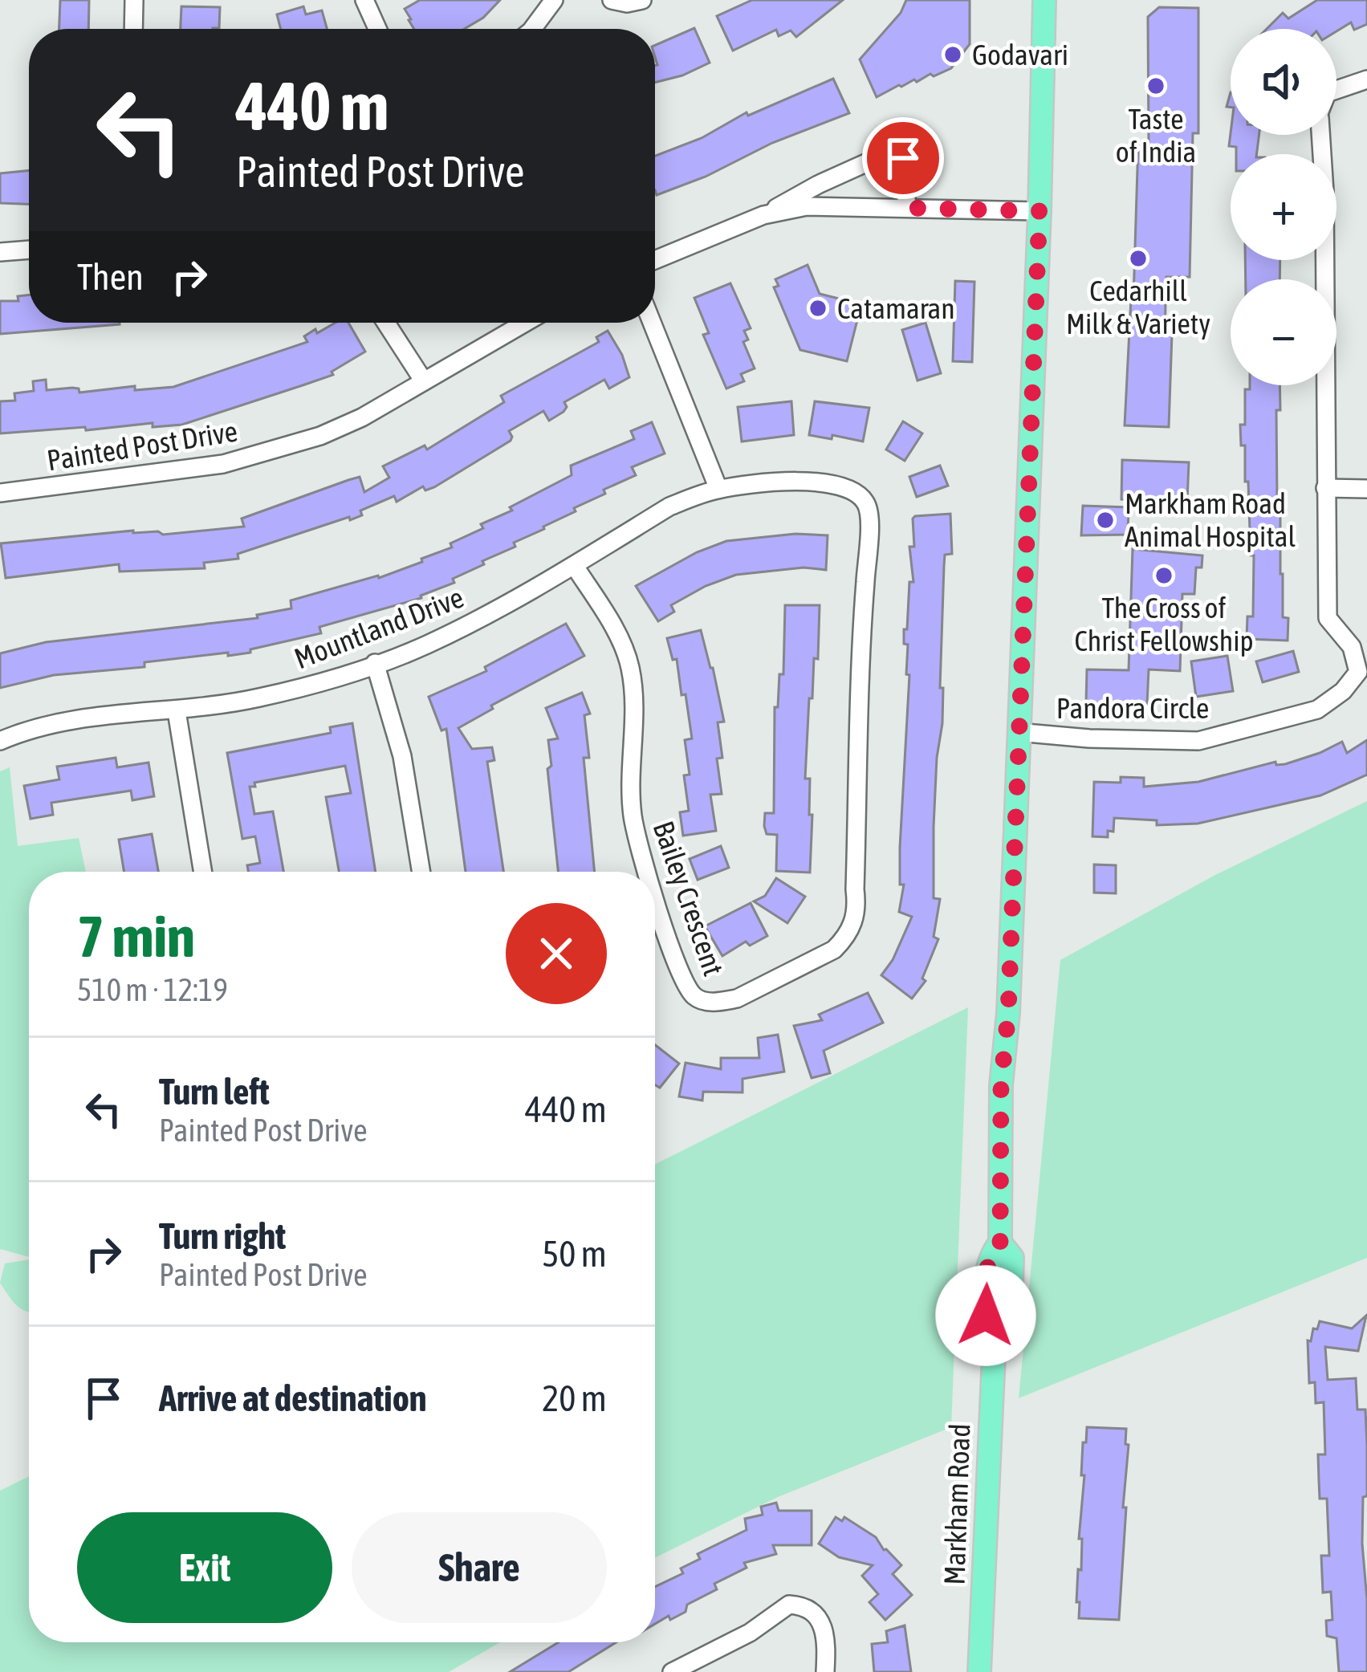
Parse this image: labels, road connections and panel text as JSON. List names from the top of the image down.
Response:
{
  "streets": {
    "main road": ["Markham Road"],
    "street": [
      "Painted Post Drive",
      "Mountland Drive",
      "Pandora Circle",
      "Bailey Crescent"
    ]
  },
  "crossings": [
    ["Mountland Drive", "Bailey Crescent"],
    ["Pandora Circle", "Markham Road"]
  ],
  "places": [
    "Godavari",
    "Taste of India",
    "Cedarhill Milk & Variety",
    "Catamaran",
    "Markham Road Animal Hospital",
    "The Cross of Christ Fellowship"
  ],
  "page": {
    "map_buttons": ["+", "−"],
    "turn": ["440 m", "Painted Post Drive"],
    "then": "Then",
    "heading": ["7 min", "510 m · 12:19"],
    "list": [
      {
        "name": "Turn left",
        "note": "Painted Post Drive",
        "value": "440 m"
      },
      {
        "name": "Turn right",
        "note": "Painted Post Drive",
        "value": "50 m"
      },
      {
        "name": "Arrive at destination",
        "value": "20 m"
      }
    ],
    "buttons": ["Exit", "Share"]
  }
}
